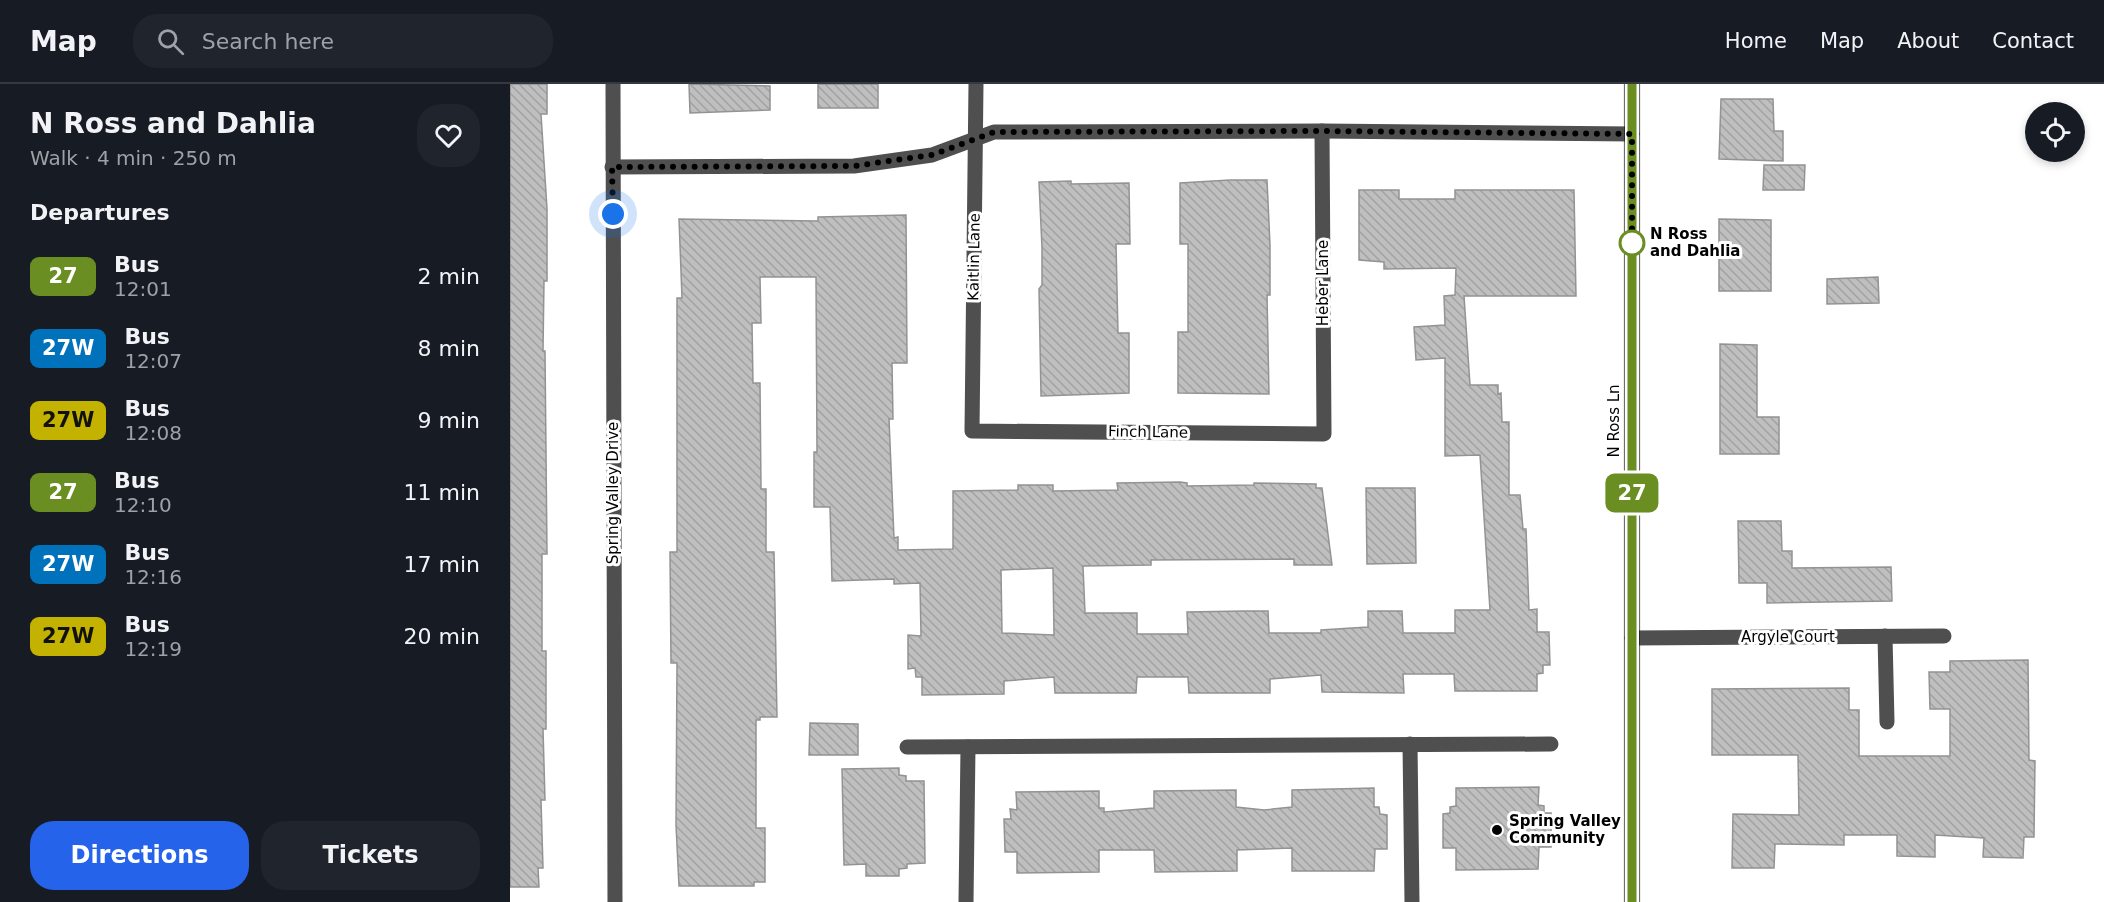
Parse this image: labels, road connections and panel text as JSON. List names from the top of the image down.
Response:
{
  "streets": {
    "main road": ["N Ross Ln"],
    "street": [
      "Kaitlin Lane",
      "Heber Lane",
      "Finch Lane",
      "Spring Valley Drive",
      "Argyle Court"
    ]
  },
  "crossings": [
    ["Kaitlin Lane", "Finch Lane"],
    ["Heber Lane", "Finch Lane"],
    ["N Ross Ln", "Argyle Court"]
  ],
  "places": ["N Ross and Dahlia", "Spring Valley Community"],
  "lines": ["bus line 27"],
  "page": {
    "header": "Map",
    "search": "Search here",
    "nav": [
      "Home",
      "Map",
      "About",
      "Contact"
    ],
    "heading": [
      ["N Ross and Dahlia", "Walk · 4 min · 250 m"],
      "Departures"
    ],
    "on_map": "27",
    "list": [
      {
        "mark": "27",
        "name": "Bus",
        "note": "12:01",
        "value": "2 min"
      },
      {
        "mark": "27W",
        "name": "Bus",
        "note": "12:07",
        "value": "8 min"
      },
      {
        "mark": "27W",
        "name": "Bus",
        "note": "12:08",
        "value": "9 min"
      },
      {
        "mark": "27",
        "name": "Bus",
        "note": "12:10",
        "value": "11 min"
      },
      {
        "mark": "27W",
        "name": "Bus",
        "note": "12:16",
        "value": "17 min"
      },
      {
        "mark": "27W",
        "name": "Bus",
        "note": "12:19",
        "value": "20 min"
      }
    ],
    "buttons": ["Directions", "Tickets"]
  }
}
